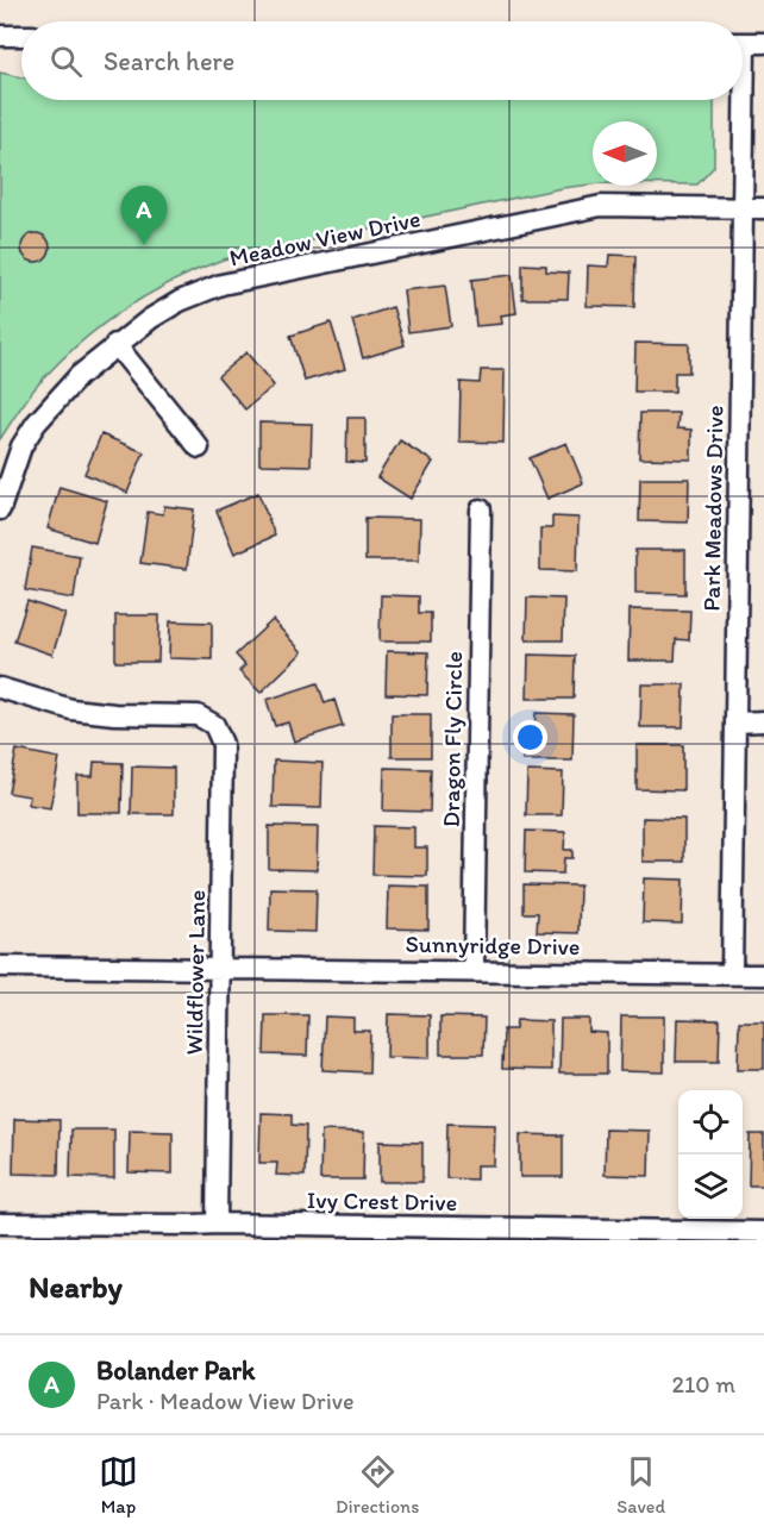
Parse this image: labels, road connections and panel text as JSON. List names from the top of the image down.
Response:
{
  "streets": {
    "street": [
      "Meadow View Drive",
      "Park Meadows Drive",
      "Dragon Fly Circle",
      "Sunnyridge Drive",
      "Wildflower Lane",
      "Ivy Crest Drive"
    ]
  },
  "crossings": [
    ["Meadow View Drive", "Park Meadows Drive"],
    ["Park Meadows Drive", "Sunnyridge Drive"],
    ["Dragon Fly Circle", "Sunnyridge Drive"],
    ["Sunnyridge Drive", "Wildflower Lane"],
    ["Wildflower Lane", "Ivy Crest Drive"]
  ],
  "north": "left",
  "page": {
    "search": "Search here",
    "pins": "A",
    "heading": "Nearby",
    "list": [
      {
        "mark": "A",
        "name": "Bolander Park",
        "note": "Park · Meadow View Drive",
        "value": "210 m"
      }
    ],
    "nav": ["Map", "Directions", "Saved"]
  }
}
